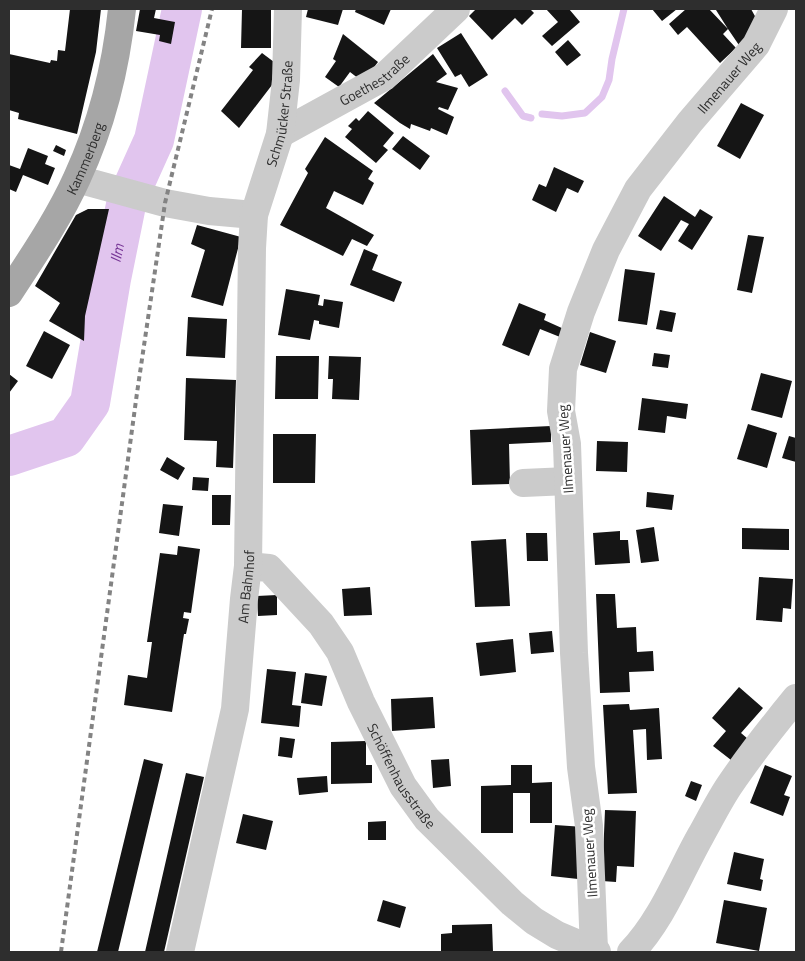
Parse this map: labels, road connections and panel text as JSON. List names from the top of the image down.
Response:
{
  "streets": {
    "main road": ["Kammerberg"],
    "street": [
      "Ilmenauer Weg",
      "Goethestraße",
      "Schmücker Straße",
      "Am Bahnhof",
      "Schöffenhausstraße"
    ]
  },
  "crossings": [
    ["Ilmenauer Weg", "Schöffenhausstraße"],
    ["Goethestraße", "Schmücker Straße"],
    ["Schmücker Straße", "Am Bahnhof"],
    ["Am Bahnhof", "Schöffenhausstraße"]
  ],
  "water": ["Ilm"]
}
